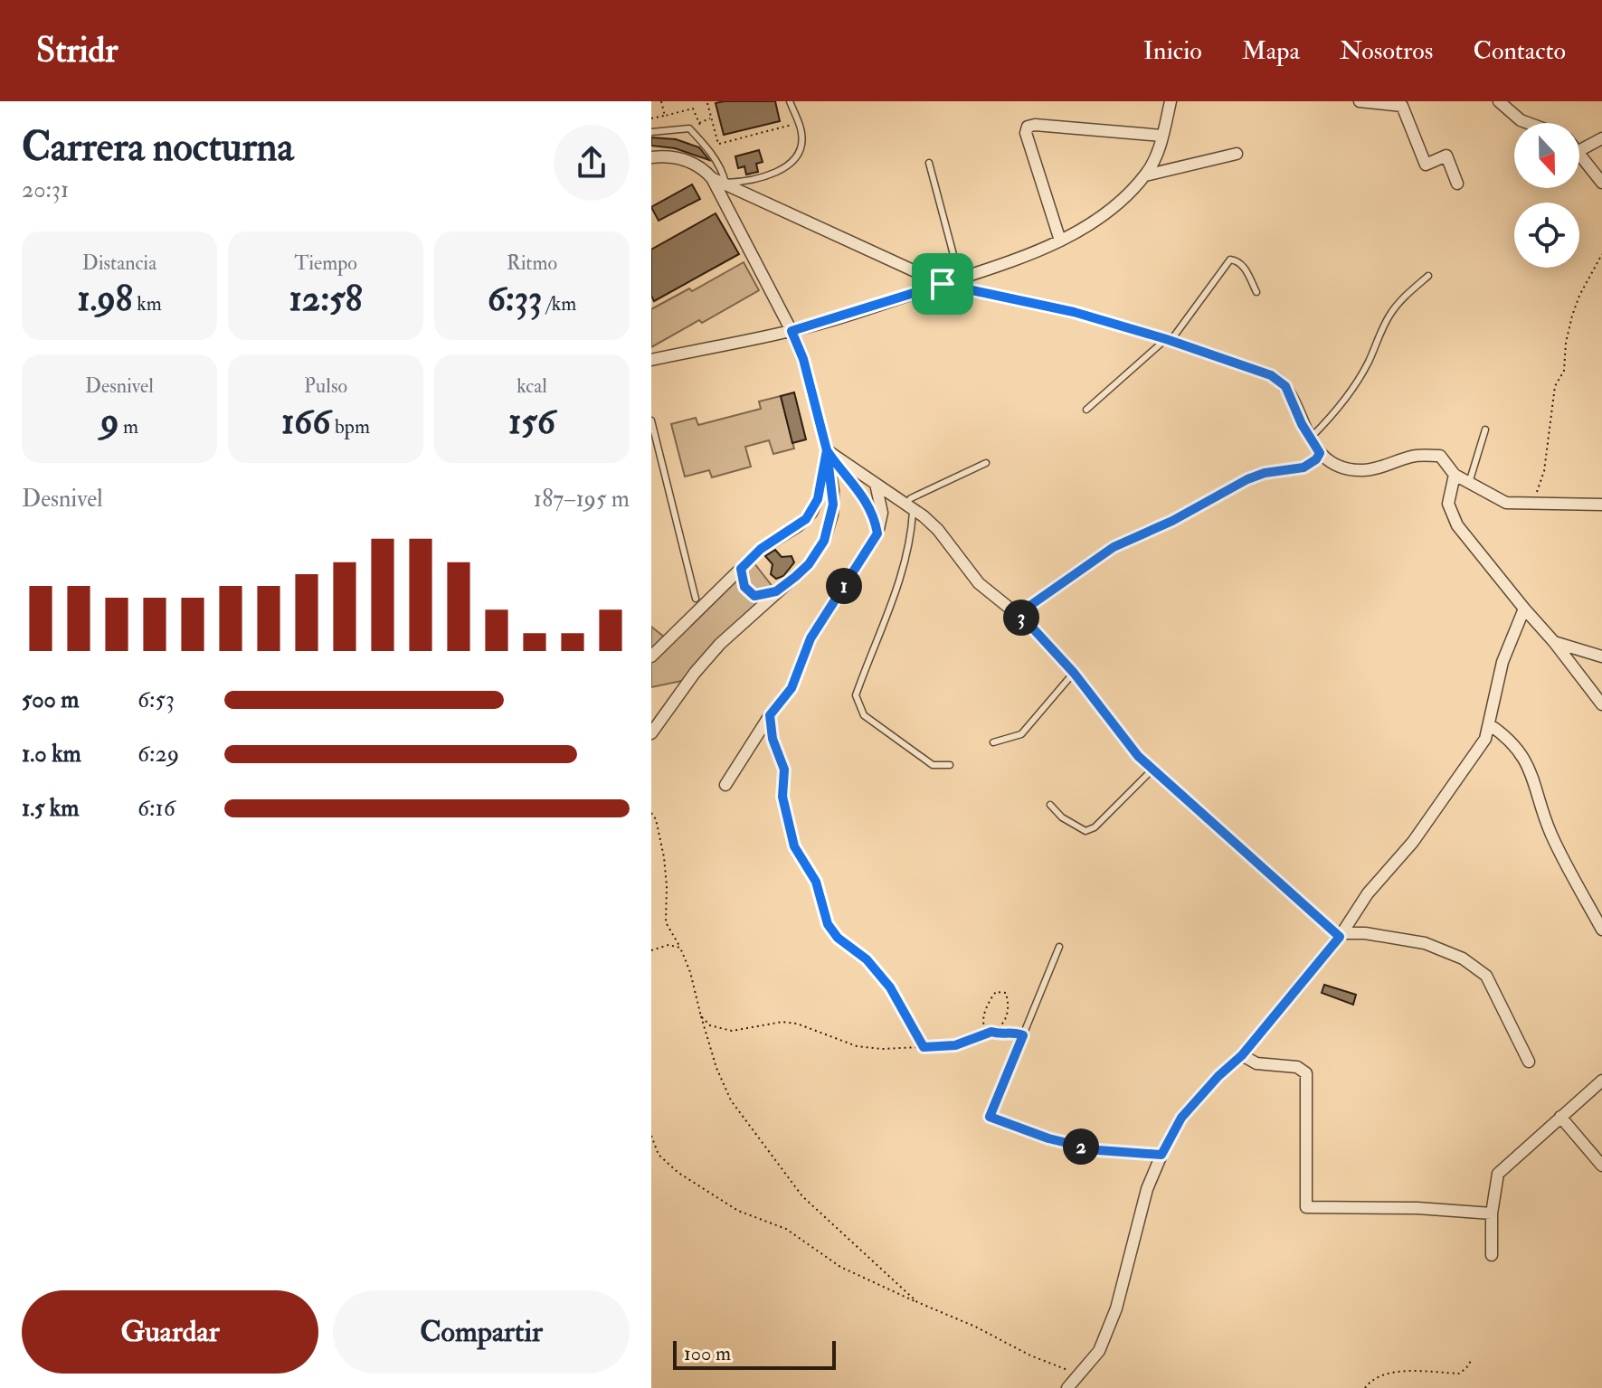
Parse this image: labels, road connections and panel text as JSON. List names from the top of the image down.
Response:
{
  "scale_bar": "100 m",
  "north": "bottom",
  "page": {
    "header": "Stridr",
    "nav": [
      "Inicio",
      "Mapa",
      "Nosotros",
      "Contacto"
    ],
    "heading": ["Carrera nocturna", "20:31"],
    "stats": [
      ["Distancia", "1.98 km"],
      ["Tiempo", "12:58"],
      ["Ritmo", "6:33 /km"],
      ["Desnivel", "9 m"],
      ["Pulso", "166 bpm"],
      ["kcal", "156"]
    ],
    "chart": ["Desnivel", "187–195 m"],
    "pins": ["1", "3", "2"],
    "list": [
      {
        "name": "500 m",
        "note": "6:53"
      },
      {
        "name": "1.0 km",
        "note": "6:29"
      },
      {
        "name": "1.5 km",
        "note": "6:16"
      }
    ],
    "buttons": ["Guardar", "Compartir"],
    "scale": "100 m"
  }
}
